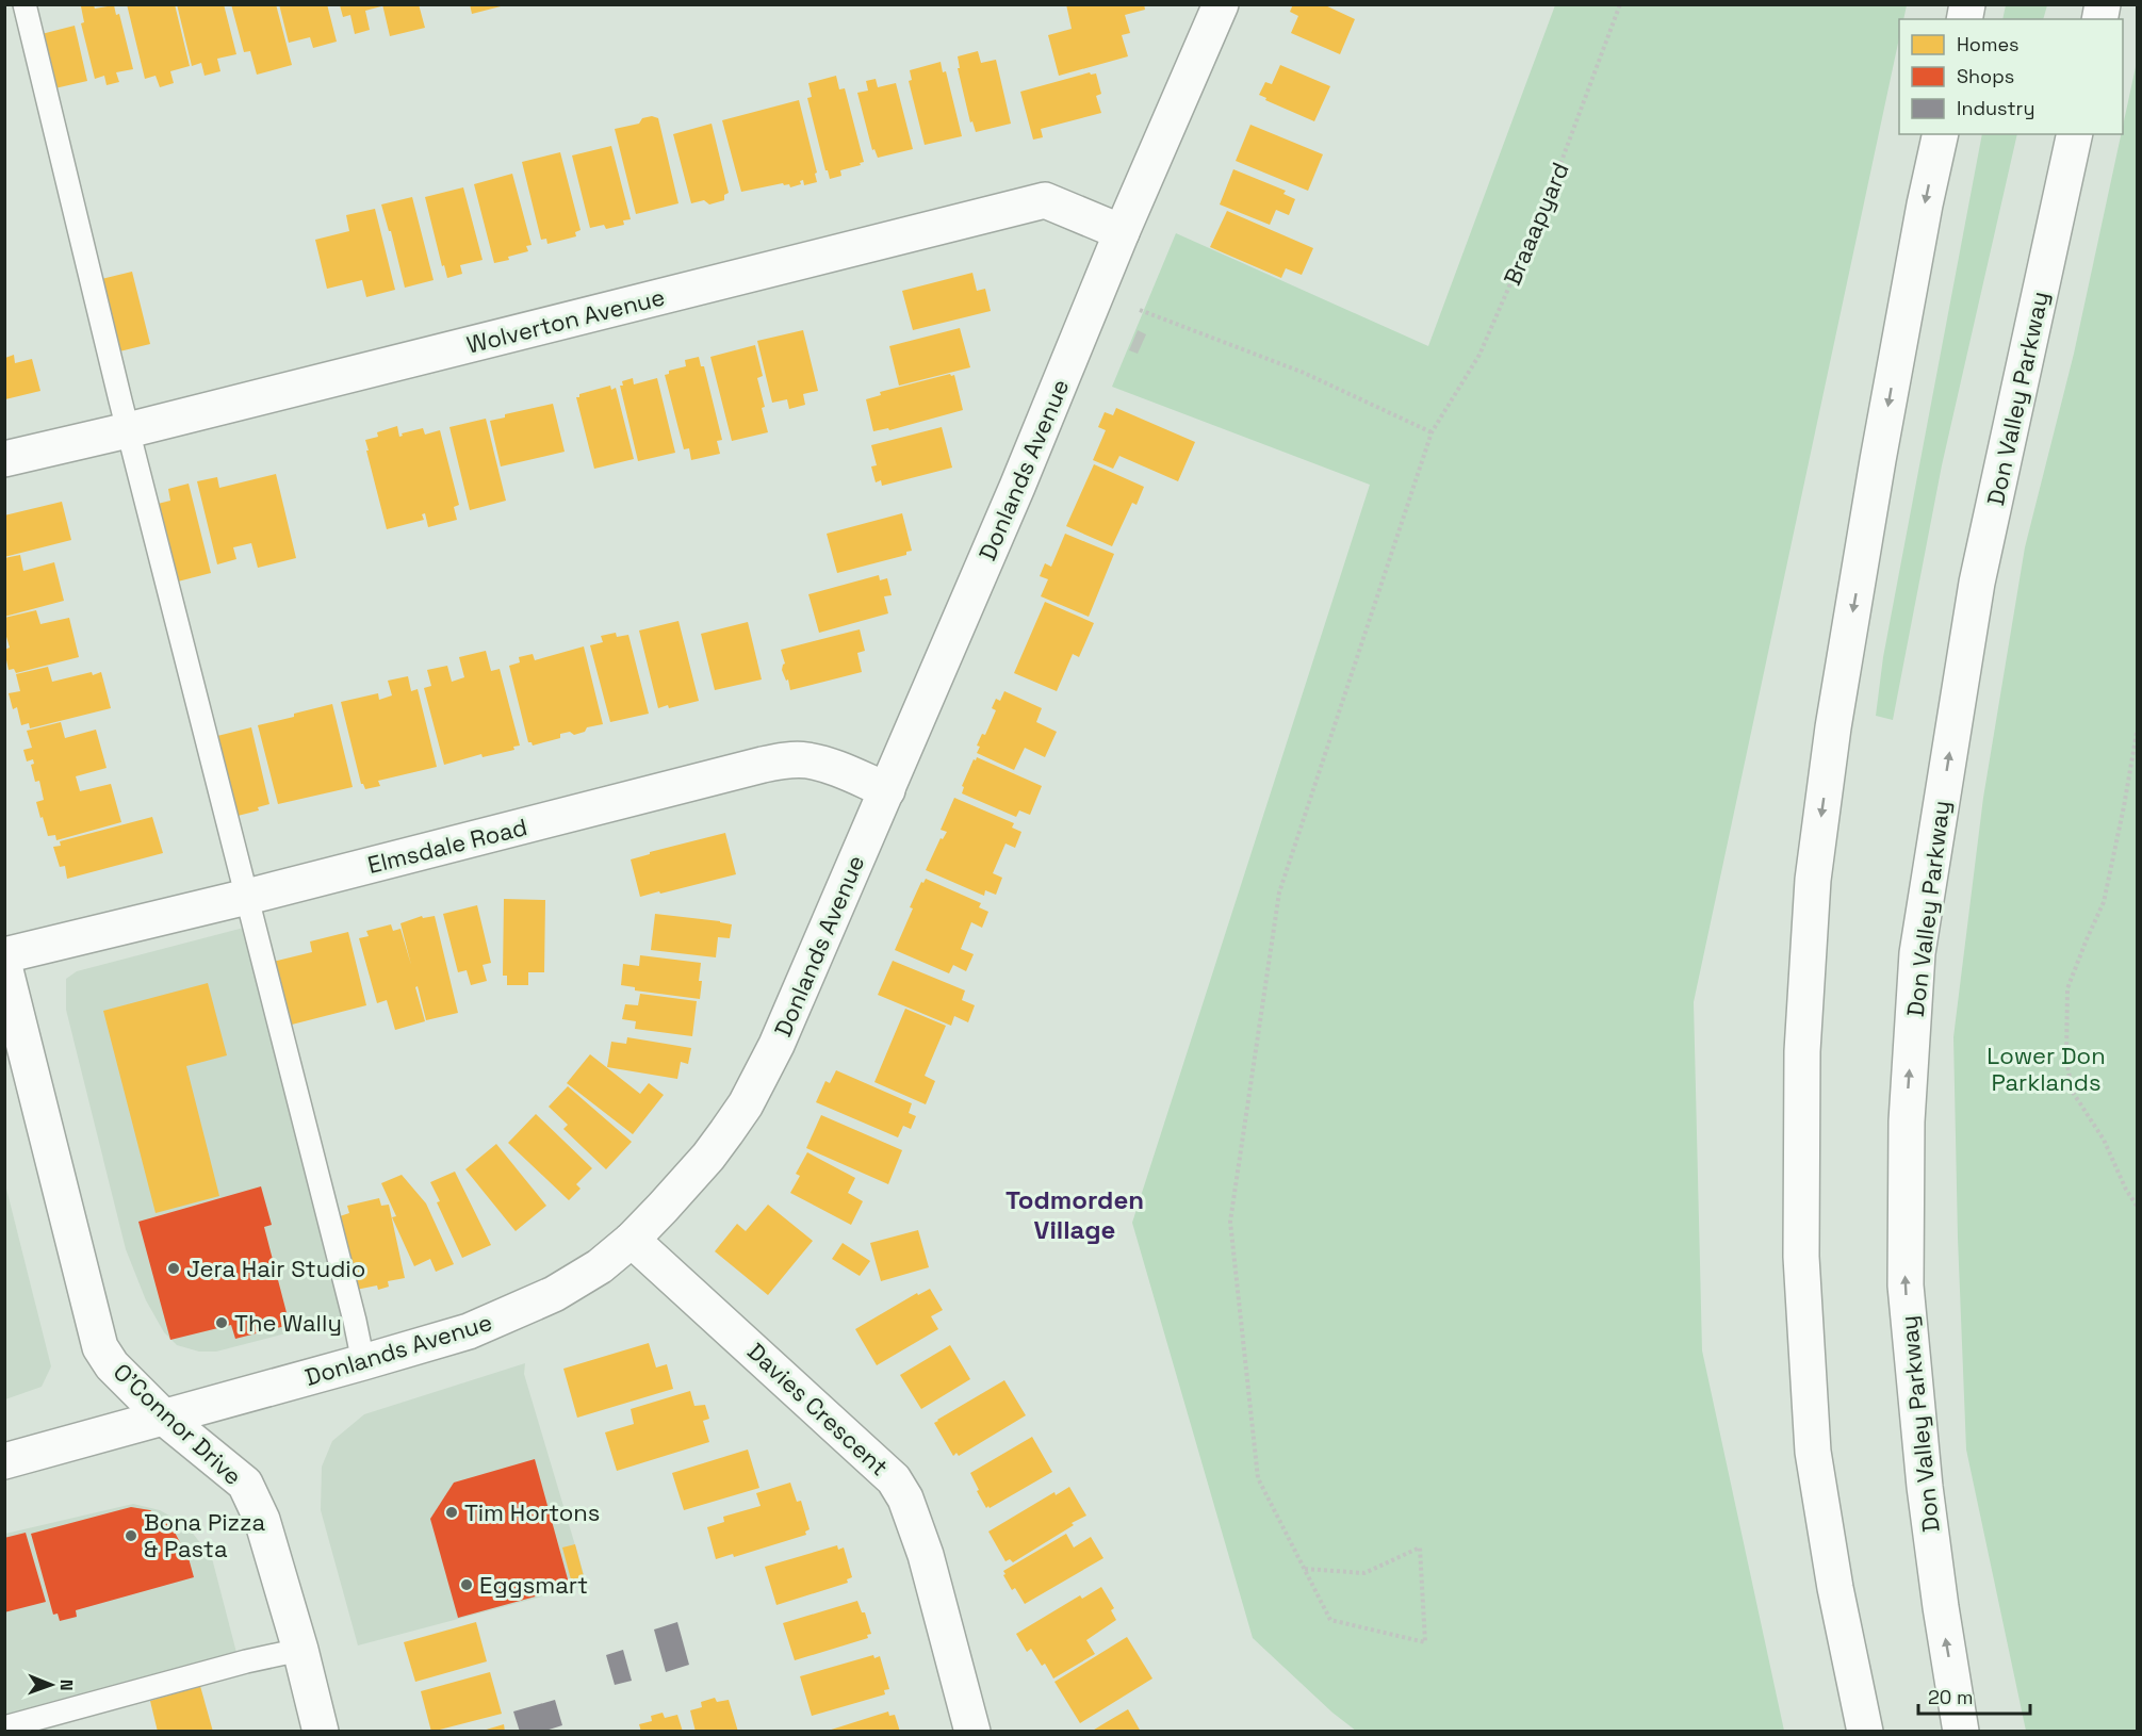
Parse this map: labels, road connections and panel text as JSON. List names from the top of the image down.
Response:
{
  "streets": {
    "main road": [
      "Wolverton Avenue",
      "Don Valley Parkway",
      "Donlands Avenue",
      "Elmsdale Road",
      "Davies Crescent",
      "O'Connor Drive"
    ],
    "path": ["Braaapyard"]
  },
  "crossings": [
    ["Wolverton Avenue", "Donlands Avenue"],
    ["Donlands Avenue", "Elmsdale Road"],
    ["Donlands Avenue", "Davies Crescent"],
    ["Donlands Avenue", "O'Connor Drive"]
  ],
  "districts": ["Todmorden Village"],
  "parks": ["Lower Don Parklands"],
  "places": [
    "Jera Hair Studio",
    "The Wally",
    "Tim Hortons",
    "Bona Pizza & Pasta",
    "Eggsmart"
  ],
  "legend": ["Homes", "Shops", "Industry"],
  "scale_bar": "20 m",
  "north": "right"
}
